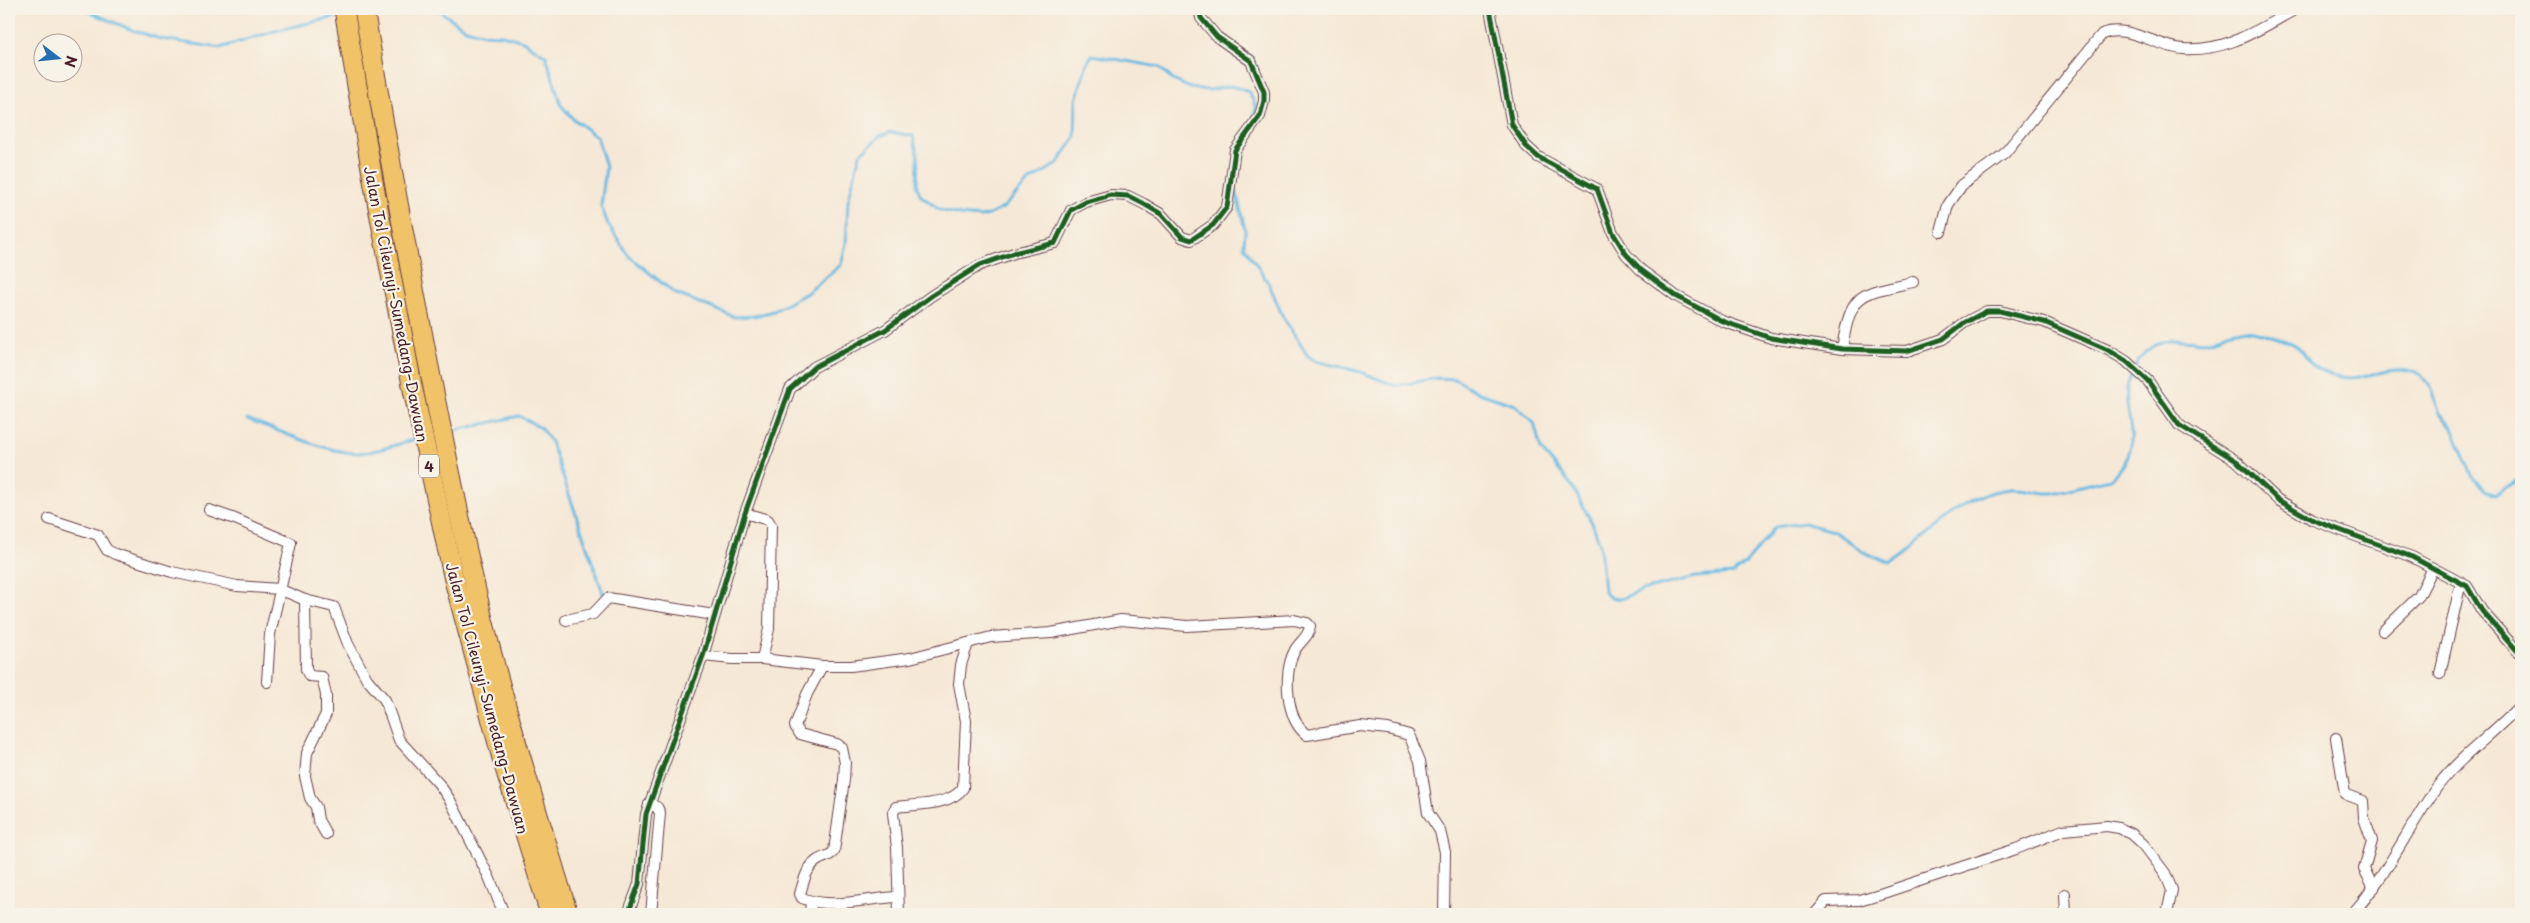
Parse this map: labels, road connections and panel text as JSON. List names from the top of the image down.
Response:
{
  "streets": {
    "highway": ["Jalan Tol Cileunyi–Sumedang–Dawuan", "4"]
  },
  "north": "right"
}
